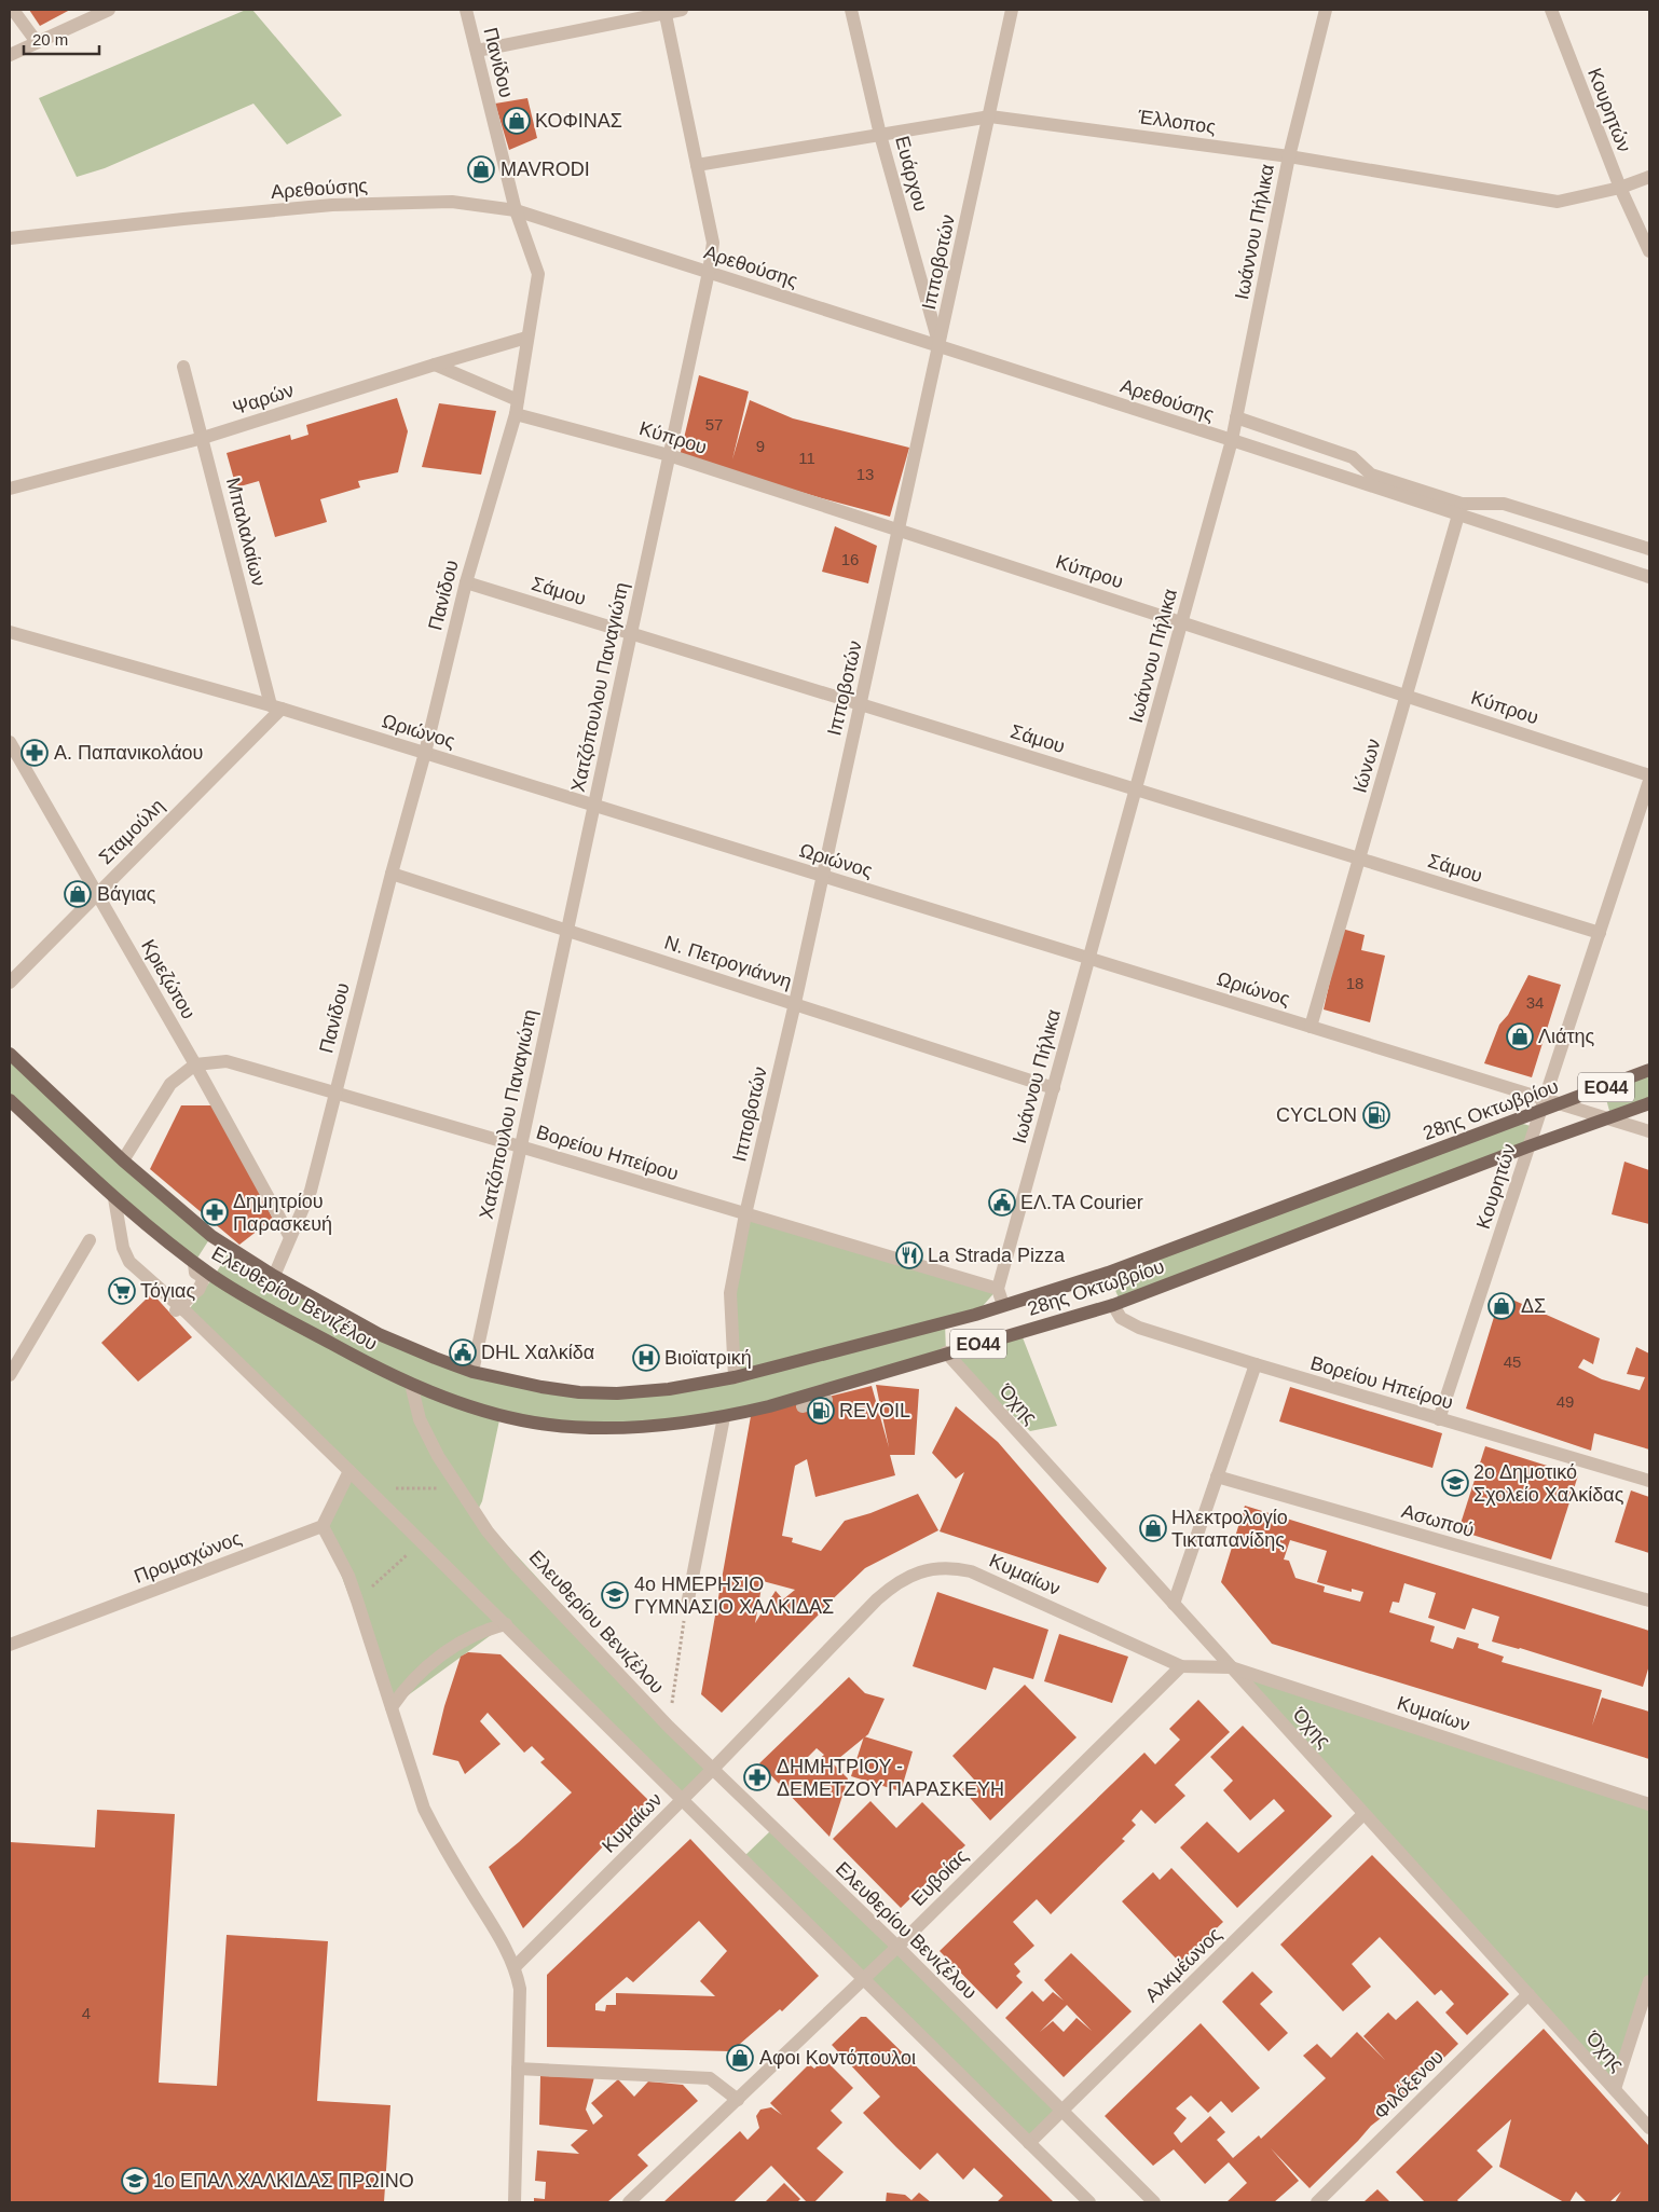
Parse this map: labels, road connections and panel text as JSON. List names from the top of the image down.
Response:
{
  "streets": {
    "main road": ["ΕΟ44", "28ης Οκτωβρίου", "Ελευθερίου Βενιζέλου"],
    "street": [
      "Πανίδου",
      "Κουρητών",
      "Έλλοπος",
      "Ευάρχου",
      "Αρεθούσης",
      "Ιωάννου Πήλικα",
      "Ιπποβοτών",
      "Ψαρών",
      "Κύπρου",
      "Μπαλαλαίων",
      "Σάμου",
      "Χατζόπουλου Παναγιώτη",
      "Ωριώνος",
      "Ιώνων",
      "Σταμούλη",
      "Ν. Πετρογιάννη",
      "Κριεζώτου",
      "Βορείου Ηπείρου",
      "Όχης",
      "Ασωπού",
      "Προμαχώνος",
      "Κυμαίων",
      "Ευβοίας",
      "Αλκμέωνος",
      "Φιλόξενου"
    ]
  },
  "crossings": [
    ["Πανίδου", "Αρεθούσης"],
    ["Πανίδου", "Ψαρών"],
    ["Πανίδου", "Κύπρου"],
    ["Πανίδου", "Σάμου"],
    ["Πανίδου", "Ωριώνος"],
    ["Πανίδου", "Ν. Πετρογιάννη"],
    ["Πανίδου", "Κριεζώτου"],
    ["Πανίδου", "Βορείου Ηπείρου"],
    ["Πανίδου", "Ελευθερίου Βενιζέλου"],
    ["Κουρητών", "Έλλοπος"],
    ["Κουρητών", "Σάμου"],
    ["Κουρητών", "Ωριώνος"],
    ["Κουρητών", "28ης Οκτωβρίου"],
    ["Κουρητών", "Βορείου Ηπείρου"],
    ["Έλλοπος", "Ευάρχου"],
    ["Έλλοπος", "Ιωάννου Πήλικα"],
    ["Έλλοπος", "Ιπποβοτών"],
    ["Έλλοπος", "Χατζόπουλου Παναγιώτη"],
    ["Ευάρχου", "Αρεθούσης"],
    ["Ευάρχου", "Ιπποβοτών"],
    ["Αρεθούσης", "Ιωάννου Πήλικα"],
    ["Αρεθούσης", "Ιπποβοτών"],
    ["Αρεθούσης", "Χατζόπουλου Παναγιώτη"],
    ["Αρεθούσης", "Ιώνων"],
    ["Ιωάννου Πήλικα", "Κύπρου"],
    ["Ιωάννου Πήλικα", "Σάμου"],
    ["Ιωάννου Πήλικα", "Ωριώνος"],
    ["Ιωάννου Πήλικα", "Ν. Πετρογιάννη"],
    ["Ιωάννου Πήλικα", "Βορείου Ηπείρου"],
    ["Ιπποβοτών", "Κύπρου"],
    ["Ιπποβοτών", "Σάμου"],
    ["Ιπποβοτών", "Ωριώνος"],
    ["Ιπποβοτών", "Ν. Πετρογιάννη"],
    ["Ιπποβοτών", "28ης Οκτωβρίου"],
    ["Ιπποβοτών", "Βορείου Ηπείρου"],
    ["Ψαρών", "Κύπρου"],
    ["Ψαρών", "Μπαλαλαίων"],
    ["Κύπρου", "Χατζόπουλου Παναγιώτη"],
    ["Κύπρου", "Ιώνων"],
    ["Μπαλαλαίων", "Ωριώνος"],
    ["Μπαλαλαίων", "Σταμούλη"],
    ["Σάμου", "Χατζόπουλου Παναγιώτη"],
    ["Σάμου", "Ιώνων"],
    ["Χατζόπουλου Παναγιώτη", "Ωριώνος"],
    ["Χατζόπουλου Παναγιώτη", "Ν. Πετρογιάννη"],
    ["Χατζόπουλου Παναγιώτη", "28ης Οκτωβρίου"],
    ["Χατζόπουλου Παναγιώτη", "Βορείου Ηπείρου"],
    ["Χατζόπουλου Παναγιώτη", "Ελευθερίου Βενιζέλου"],
    ["Ωριώνος", "Ιώνων"],
    ["Ωριώνος", "Σταμούλη"],
    ["Ωριώνος", "28ης Οκτωβρίου"],
    ["Σταμούλη", "Κριεζώτου"],
    ["Κριεζώτου", "Βορείου Ηπείρου"],
    ["28ης Οκτωβρίου", "Βορείου Ηπείρου"],
    ["28ης Οκτωβρίου", "Ελευθερίου Βενιζέλου"],
    ["28ης Οκτωβρίου", "Όχης"],
    ["Ελευθερίου Βενιζέλου", "Κυμαίων"],
    ["Ελευθερίου Βενιζέλου", "Ευβοίας"],
    ["Ελευθερίου Βενιζέλου", "Αλκμέωνος"],
    ["Όχης", "Κυμαίων"],
    ["Όχης", "Αλκμέωνος"],
    ["Όχης", "Φιλόξενου"],
    ["Κυμαίων", "Ευβοίας"]
  ],
  "places": {
    "shop": [
      "ΚΟΦΙΝΑΣ",
      "MAVRODI",
      "Βάγιας",
      "Λιάτης",
      "ΔΣ",
      "Ηλεκτρολογίο Τικταπανίδης",
      "Αφοι Κοντόπουλοι"
    ],
    "pharmacy": ["Α. Παπανικολάου", "Δημητρίου Παρασκευή", "ΔΗΜΗΤΡΙΟΥ - ΔΕΜΕΤΖΟΥ ΠΑΡΑΣΚΕΥΗ"],
    "fuel station": ["CYCLON", "REVOIL"],
    "public building": ["ΕΛ.ΤΑ Courier", "DHL Χαλκίδα"],
    "restaurant": ["La Strada Pizza"],
    "supermarket": ["Τόγιας"],
    "hospital": ["Βιοϊατρική"],
    "school or university": ["2ο Δημοτικό Σχολείο Χαλκίδας", "4ο ΗΜΕΡΗΣΙΟ ΓΥΜΝΑΣΙΟ ΧΑΛΚΙΔΑΣ", "1ο ΕΠΑΛ ΧΑΛΚΙΔΑΣ ΠΡΩΙΝΟ"]
  },
  "house_numbers": [
    "57",
    "9",
    "11",
    "13",
    "16",
    "18",
    "34",
    "45",
    "49",
    "4"
  ],
  "scale_bar": "20 m"
}
